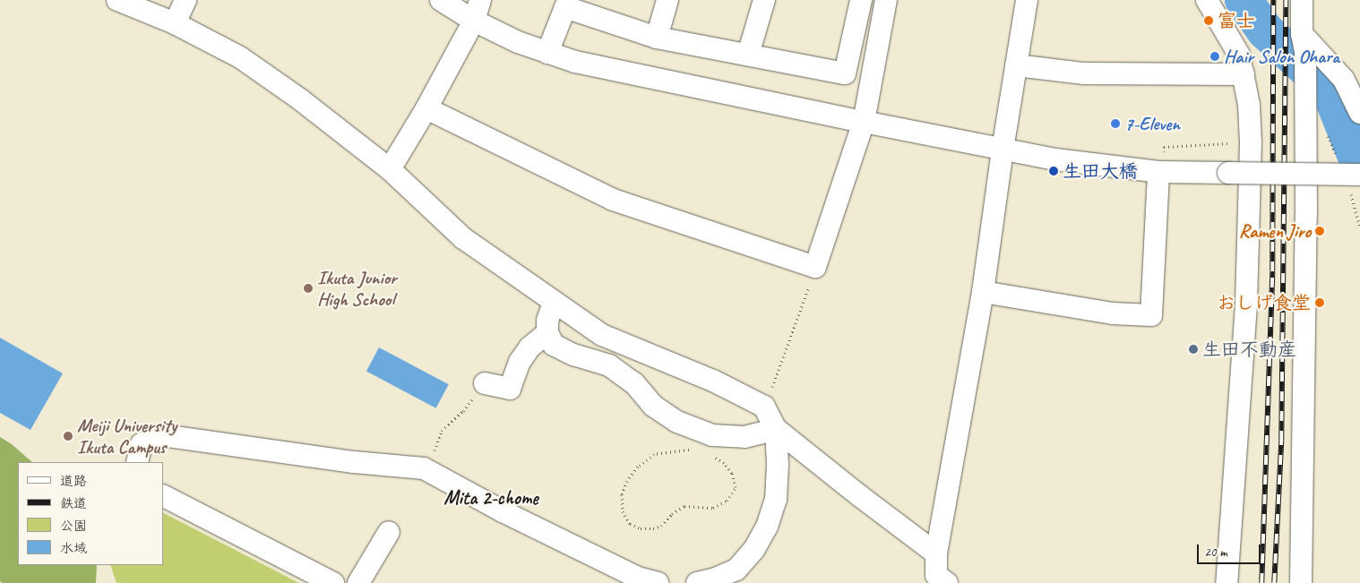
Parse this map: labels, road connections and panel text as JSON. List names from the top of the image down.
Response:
{
  "districts": ["Mita 2-chome"],
  "places": [
    "富士",
    "Hair Salon Ohara",
    "7-Eleven",
    "生田大橋",
    "Ramen Jiro",
    "Ikuta Junior High School",
    "おしげ食堂",
    "生田不動産",
    "Meiji University Ikuta Campus"
  ],
  "legend": [
    "道路",
    "鉄道",
    "公園",
    "水域"
  ],
  "scale_bar": "20 m"
}
